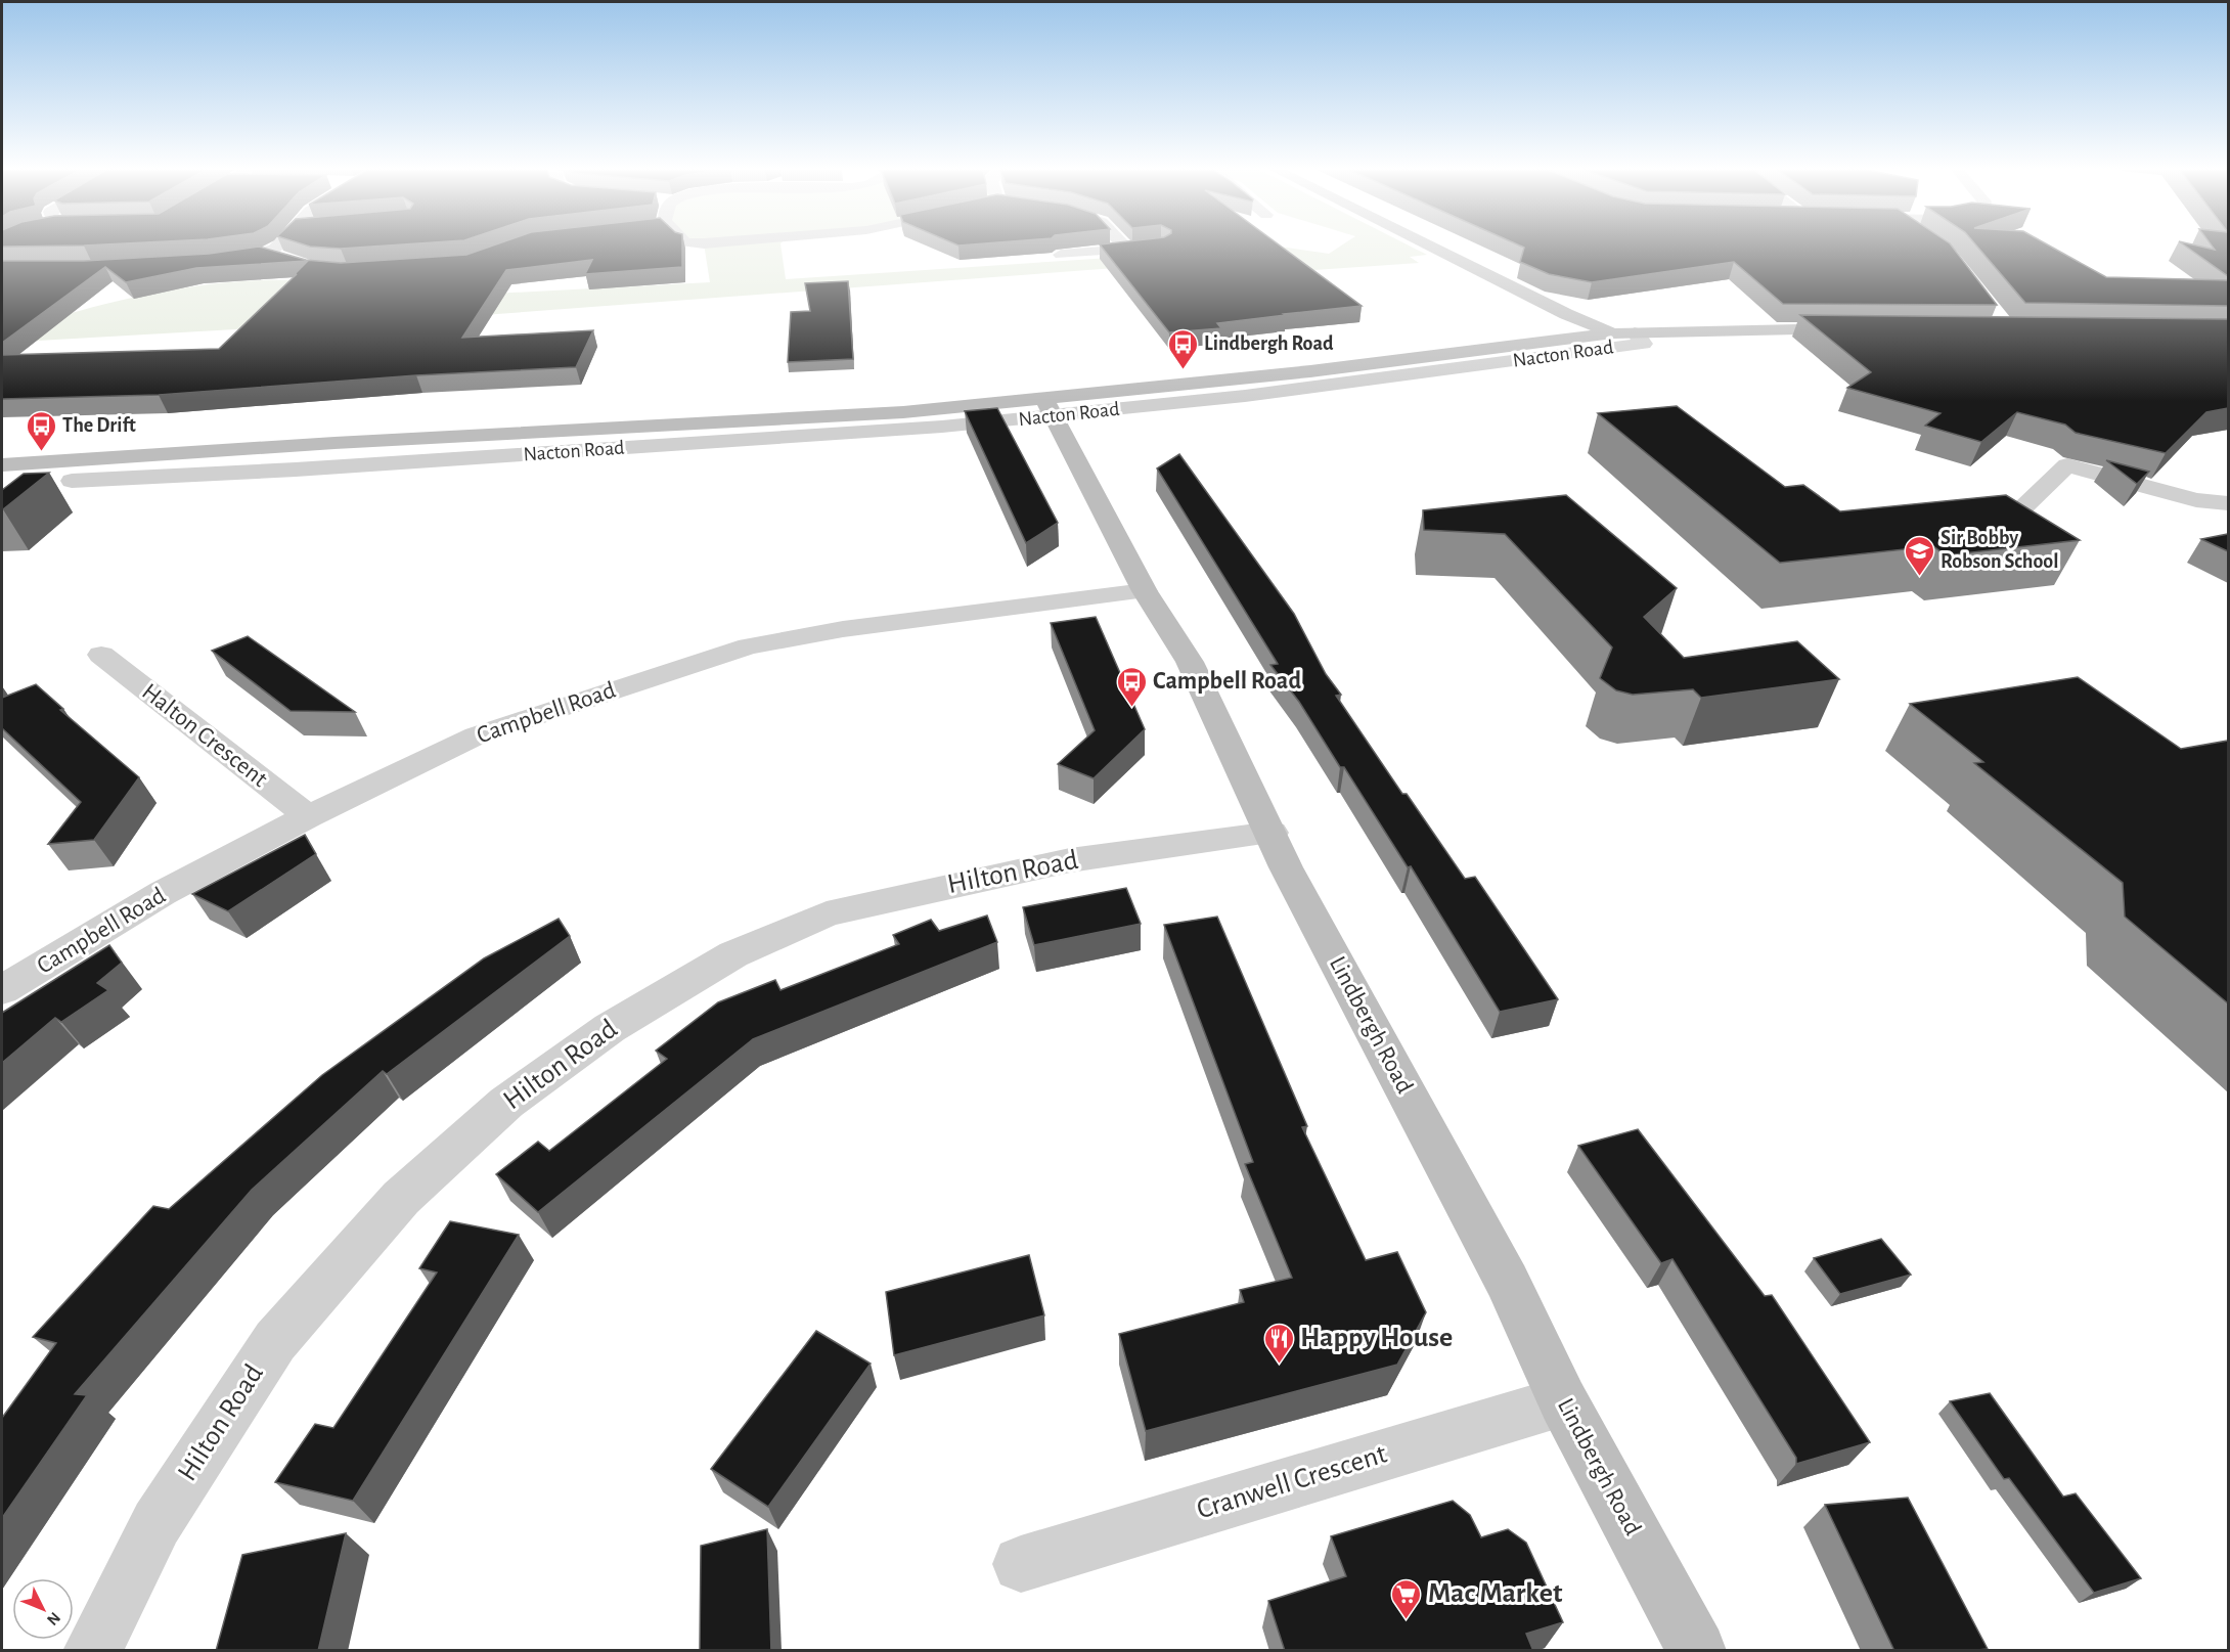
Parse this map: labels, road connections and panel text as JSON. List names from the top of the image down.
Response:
{
  "streets": {
    "street": [
      "Nacton Road",
      "Campbell Road",
      "Halton Crescent",
      "Hilton Road",
      "Lindbergh Road",
      "Cranwell Crescent"
    ]
  },
  "crossings": [
    ["Nacton Road", "Lindbergh Road"],
    ["Campbell Road", "Halton Crescent"],
    ["Campbell Road", "Lindbergh Road"],
    ["Hilton Road", "Lindbergh Road"],
    ["Lindbergh Road", "Cranwell Crescent"]
  ],
  "places": {
    "bus stop": ["Lindbergh Road", "The Drift", "Campbell Road"],
    "school or university": ["Sir Bobby Robson School"],
    "restaurant": ["Happy House"],
    "supermarket": ["Mac Market"]
  },
  "north": "bottom right"
}
